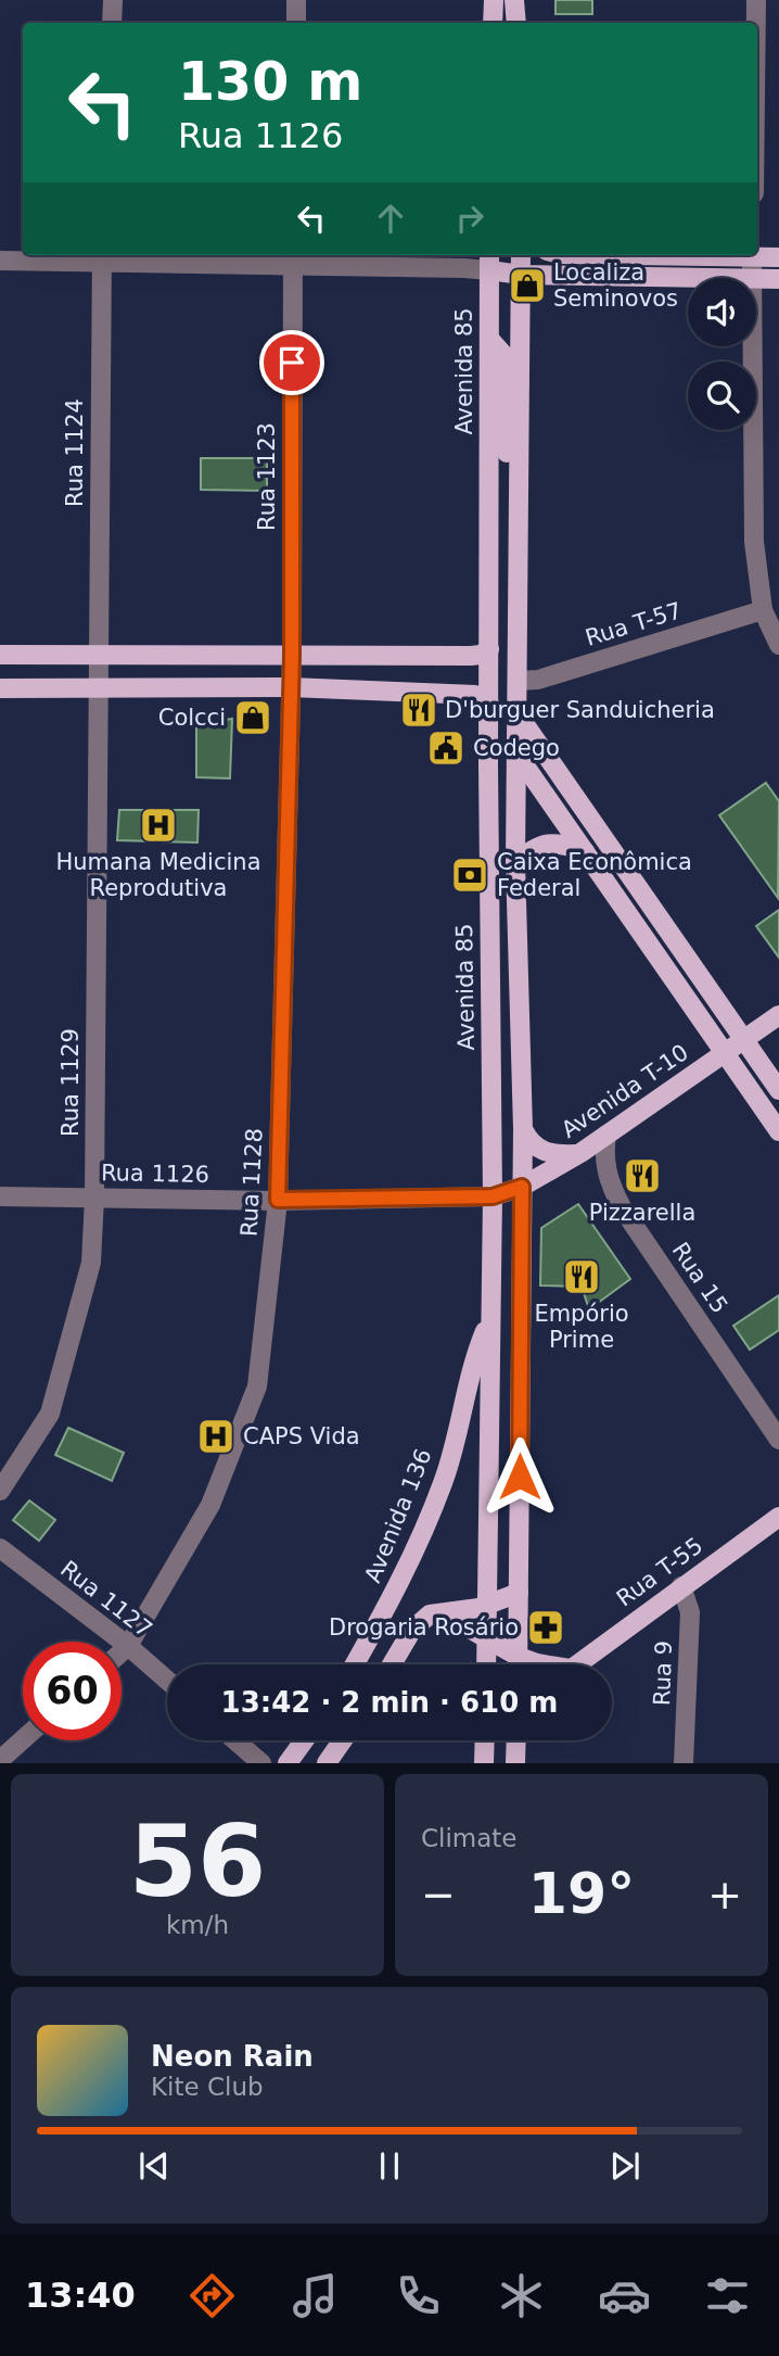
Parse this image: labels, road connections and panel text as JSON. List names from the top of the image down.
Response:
{
  "streets": {
    "main road": [
      "Avenida 85",
      "Avenida T-10",
      "Avenida 136",
      "Rua T-55"
    ],
    "street": [
      "Rua 1124",
      "Rua 1123",
      "Rua T-57",
      "Rua 1129",
      "Rua 1126",
      "Rua 1128",
      "Rua 15",
      "Rua 1127",
      "Rua 9"
    ]
  },
  "crossings": [
    ["Avenida 85", "Avenida T-10"],
    ["Avenida 85", "Rua 1126"],
    ["Avenida 85", "Avenida 136"],
    ["Rua 1124", "Rua 1129"],
    ["Rua 1123", "Rua 1128"],
    ["Rua 1129", "Rua 1126"],
    ["Avenida T-10", "Rua 1126"],
    ["Avenida T-10", "Rua 15"],
    ["Rua 1126", "Rua 1128"],
    ["Rua 1128", "Rua 1127"],
    ["Rua T-55", "Rua 9"]
  ],
  "places": {
    "shop": ["Localiza Seminovos", "Colcci"],
    "restaurant": ["D'burguer Sanduicheria", "Pizzarella", "Empório Prime"],
    "public building": ["Codego"],
    "hospital": ["Humana Medicina Reprodutiva", "CAPS Vida"],
    "bank": ["Caixa Econômica Federal"],
    "pharmacy": ["Drogaria Rosário"]
  },
  "page": {
    "turn": ["130 m", "Rua 1126"],
    "limit": "60",
    "trip": "13:42 · 2 min · 610 m",
    "tile": [
      ["56", "km/h"],
      "Climate"
    ],
    "heat": ["−", "19°", "+"],
    "song": ["Neon Rain", "Kite Club"],
    "tabs": "13:40"
  }
}
